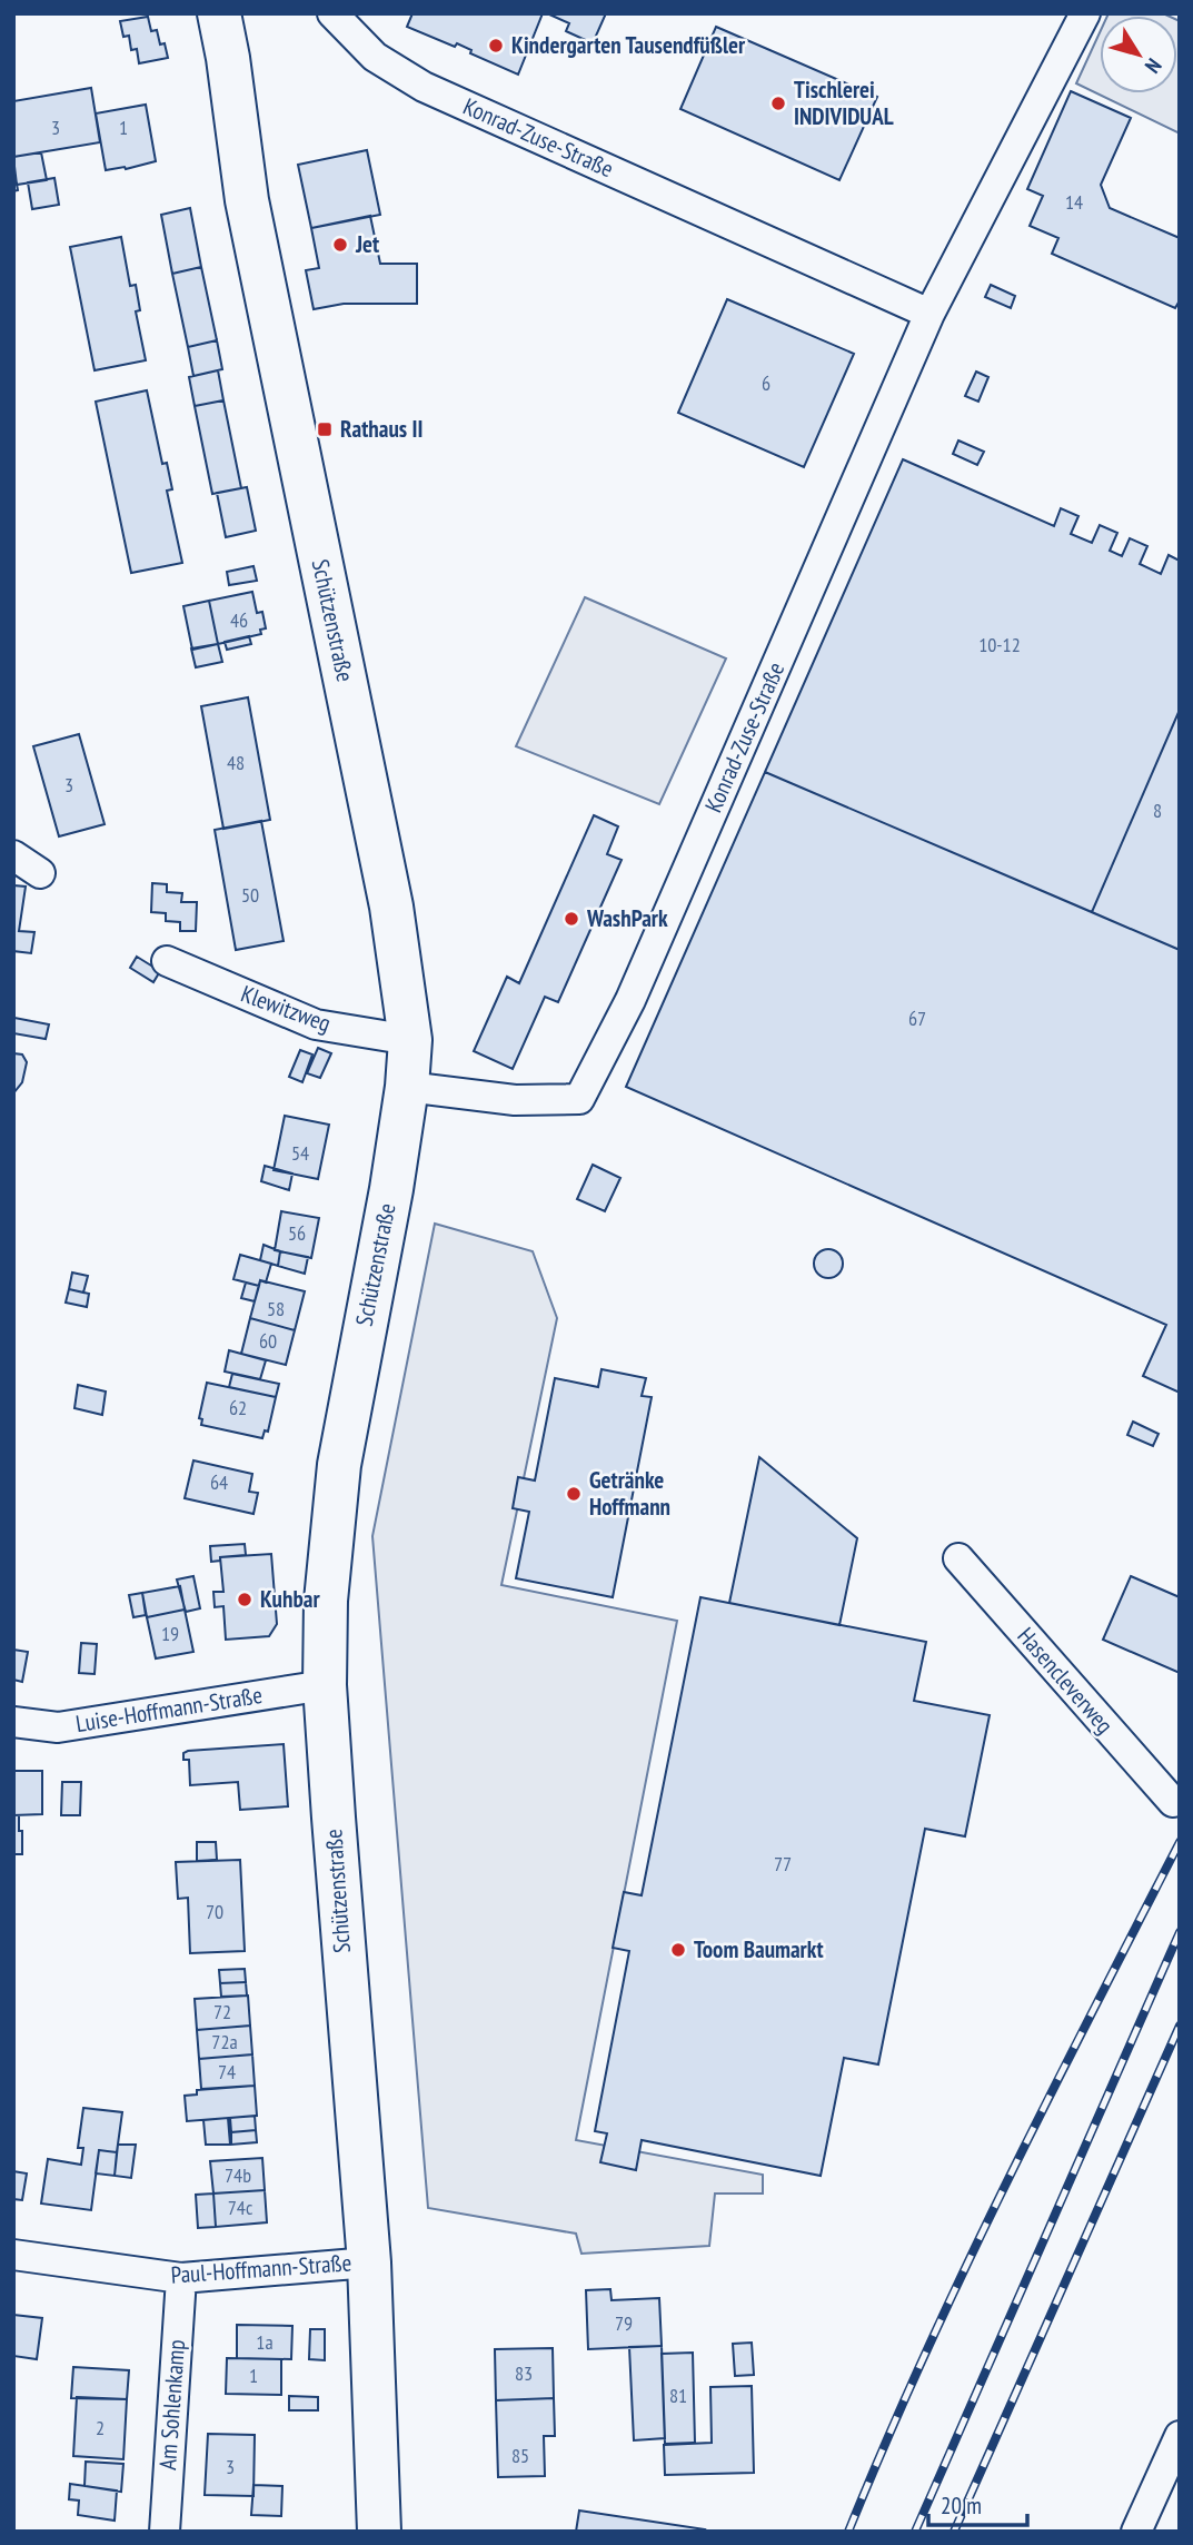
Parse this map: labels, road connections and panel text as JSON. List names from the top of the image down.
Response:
{
  "streets": {
    "main road": ["Schützenstraße"],
    "street": [
      "Konrad-Zuse-Straße",
      "Klewitzweg",
      "Hasencleverweg",
      "Luise-Hoffmann-Straße",
      "Paul-Hoffmann-Straße",
      "Am Sohlenkamp"
    ]
  },
  "crossings": [
    ["Konrad-Zuse-Straße", "Schützenstraße"],
    ["Schützenstraße", "Klewitzweg"],
    ["Schützenstraße", "Luise-Hoffmann-Straße"],
    ["Schützenstraße", "Paul-Hoffmann-Straße"],
    ["Paul-Hoffmann-Straße", "Am Sohlenkamp"]
  ],
  "places": {
    "other": [
      "Kindergarten Tausendfüßler",
      "Tischlerei INDIVIDUAL",
      "Jet",
      "WashPark",
      "Getränke Hoffmann",
      "Kuhbar",
      "Toom Baumarkt"
    ],
    "transit": ["Rathaus II"]
  },
  "house_numbers": [
    "3",
    "1",
    "14",
    "6",
    "46",
    "10-12",
    "48",
    "3",
    "8",
    "50",
    "67",
    "54",
    "56",
    "58",
    "60",
    "62",
    "64",
    "19",
    "77",
    "70",
    "72",
    "72a",
    "74",
    "74b",
    "74c",
    "79",
    "1a",
    "83",
    "1",
    "81",
    "2",
    "85",
    "3"
  ],
  "scale_bar": "20 m",
  "north": "bottom right"
}
